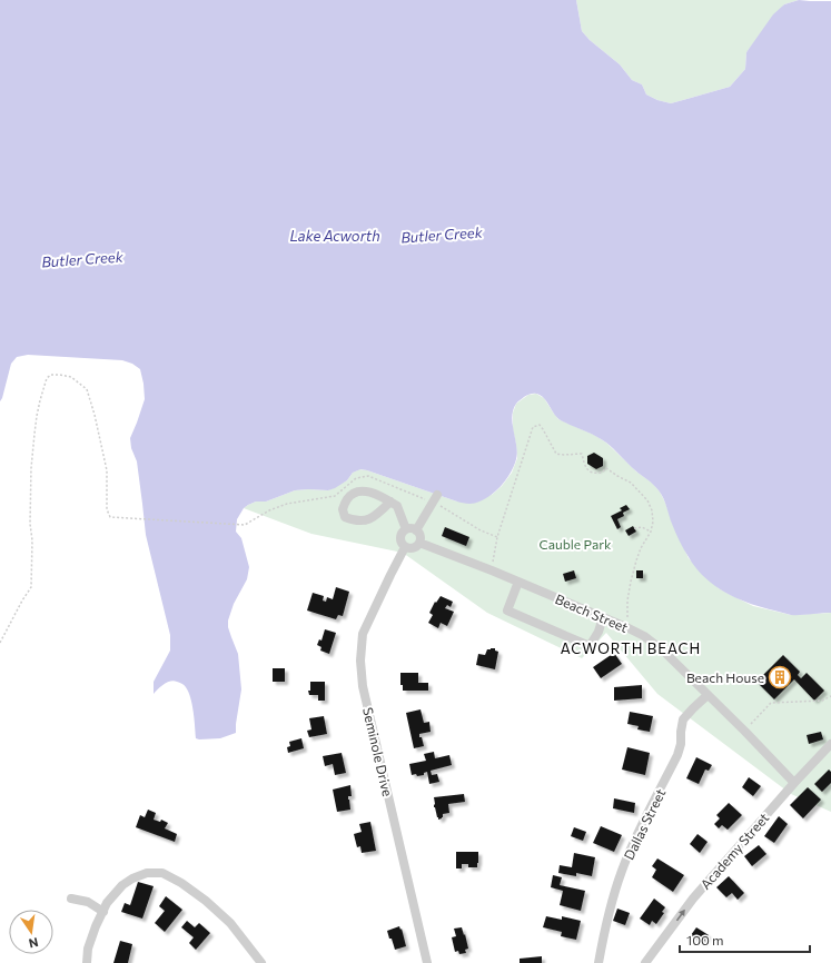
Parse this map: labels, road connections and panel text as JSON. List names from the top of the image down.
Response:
{
  "streets": {
    "street": [
      "Beach Street",
      "Seminole Drive",
      "Dallas Street",
      "Academy Street"
    ]
  },
  "crossings": [
    ["Beach Street", "Seminole Drive"],
    ["Beach Street", "Dallas Street"],
    ["Beach Street", "Academy Street"]
  ],
  "one_way": ["Academy Street"],
  "districts": ["ACWORTH BEACH"],
  "water": ["Butler Creek", "Lake Acworth"],
  "parks": ["Cauble Park"],
  "places": {
    "building": ["Beach House"]
  },
  "scale_bar": "100 m",
  "north": "bottom"
}
